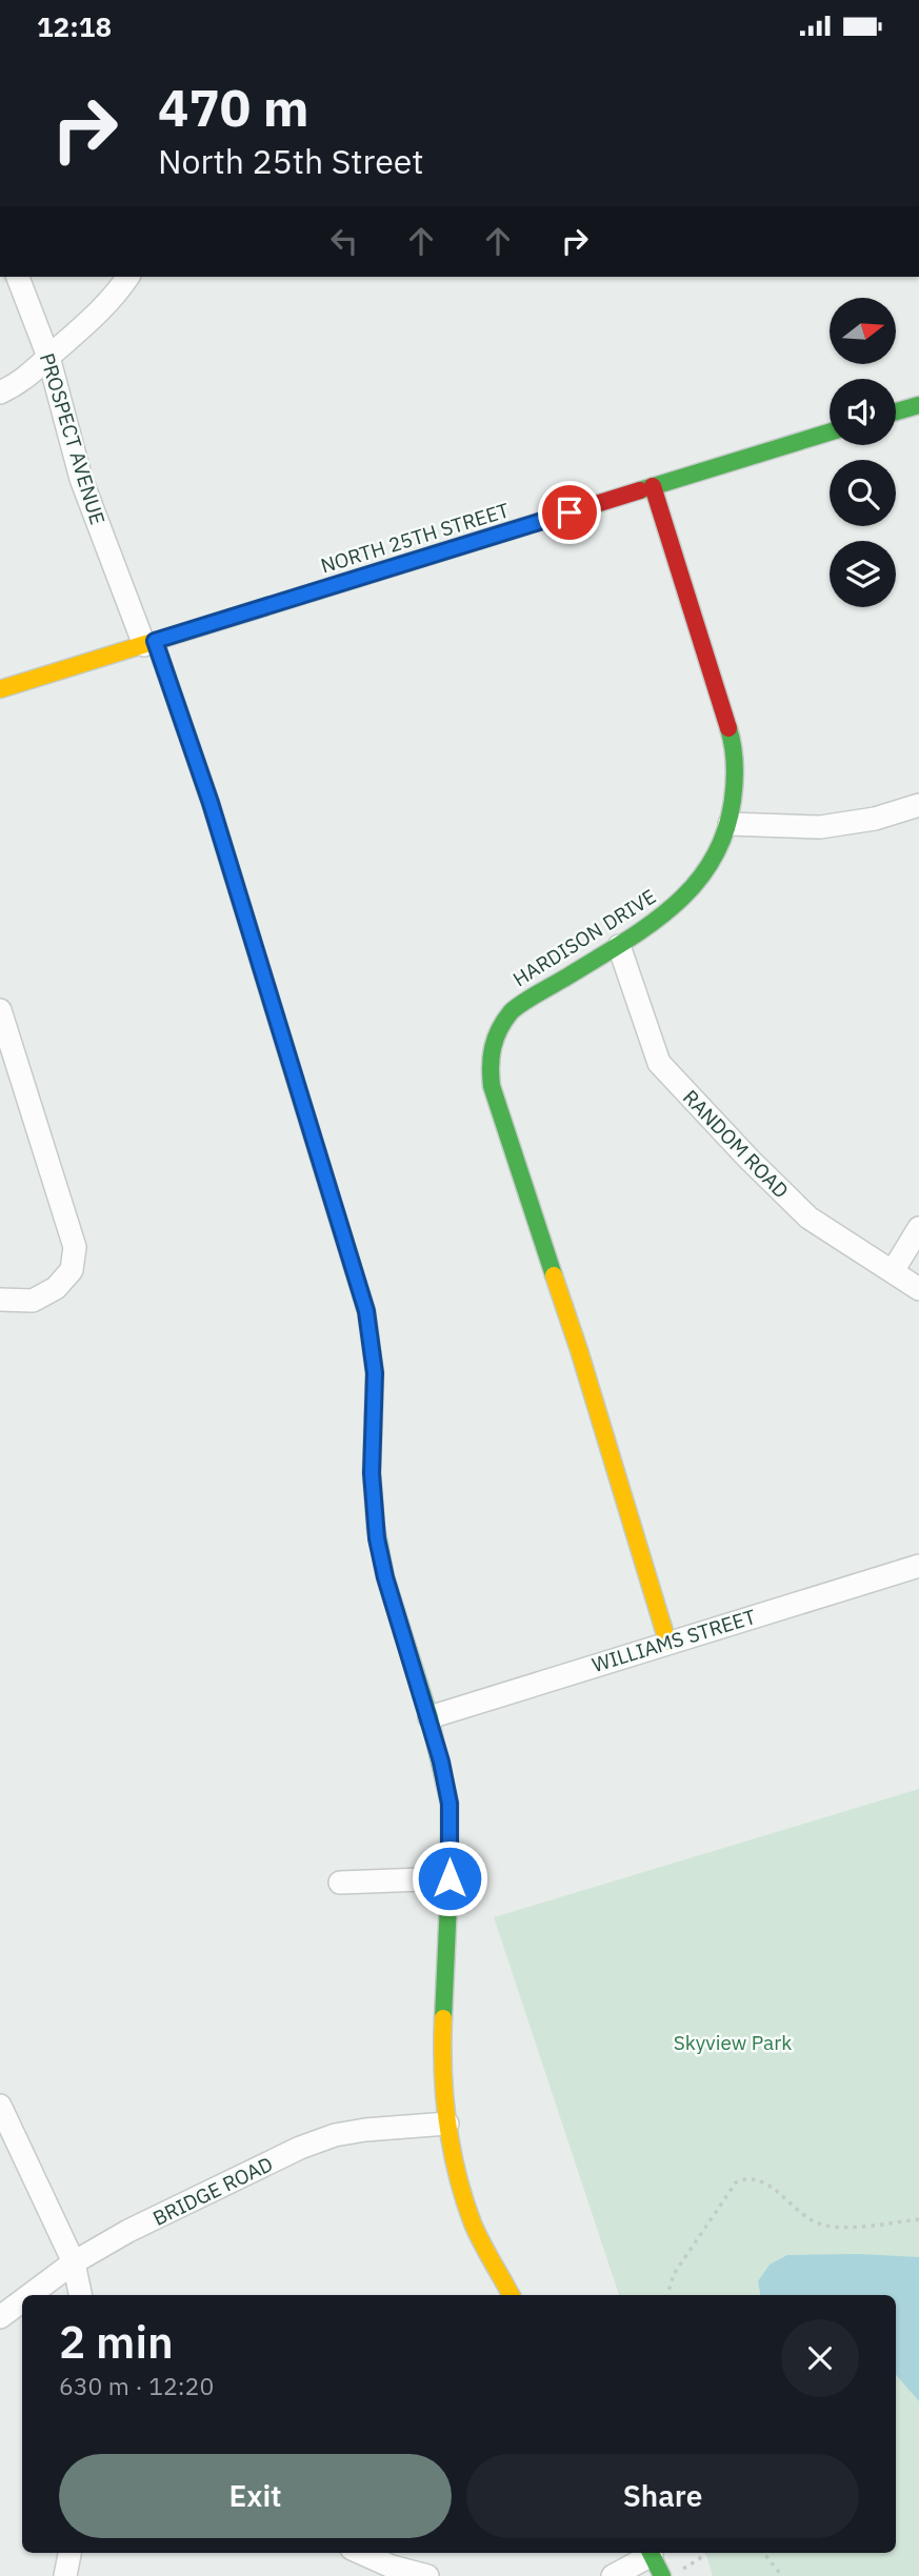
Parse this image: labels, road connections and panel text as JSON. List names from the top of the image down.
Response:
{
  "streets": {
    "street": [
      "PROSPECT AVENUE",
      "NORTH 25TH STREET",
      "HARDISON DRIVE",
      "RANDOM ROAD",
      "WILLIAMS STREET",
      "BRIDGE ROAD"
    ]
  },
  "crossings": [
    ["PROSPECT AVENUE", "NORTH 25TH STREET"],
    ["PROSPECT AVENUE", "WILLIAMS STREET"],
    ["PROSPECT AVENUE", "BRIDGE ROAD"],
    ["NORTH 25TH STREET", "HARDISON DRIVE"],
    ["HARDISON DRIVE", "RANDOM ROAD"],
    ["HARDISON DRIVE", "WILLIAMS STREET"]
  ],
  "parks": ["Skyview Park"],
  "north": "right",
  "page": {
    "status": "12:18",
    "turn": ["470 m", "North 25th Street"],
    "heading": ["2 min", "630 m · 12:20"],
    "buttons": ["Exit", "Share"]
  }
}
